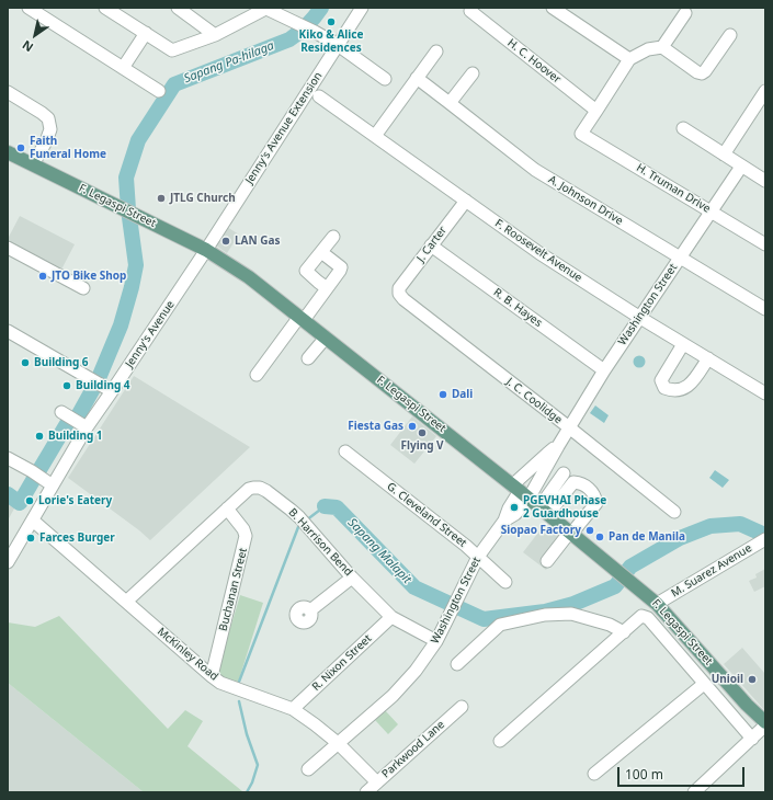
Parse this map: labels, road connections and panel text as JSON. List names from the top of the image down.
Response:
{
  "streets": {
    "main road": ["F. Legaspi Street"],
    "street": [
      "H. C. Hoover",
      "Jenny's Avenue Extension",
      "H. Truman Drive",
      "A. Johnson Drive",
      "J. Carter",
      "F. Roosevelt Avenue",
      "Washington Street",
      "R. B. Hayes",
      "Jenny's Avenue",
      "J. C. Coolidge",
      "G. Cleveland Street",
      "B. Harrison Bend",
      "M. Suarez Avenue",
      "Buchanan Street",
      "McKinley Road",
      "R. Nixon Street",
      "Parkwood Lane"
    ]
  },
  "crossings": [
    ["H. C. Hoover", "H. Truman Drive"],
    ["Jenny's Avenue Extension", "F. Legaspi Street"],
    ["Jenny's Avenue Extension", "Jenny's Avenue"],
    ["H. Truman Drive", "Washington Street"],
    ["A. Johnson Drive", "Washington Street"],
    ["F. Legaspi Street", "Washington Street"],
    ["F. Legaspi Street", "Jenny's Avenue"],
    ["F. Legaspi Street", "M. Suarez Avenue"],
    ["J. Carter", "F. Roosevelt Avenue"],
    ["J. Carter", "R. B. Hayes"],
    ["J. Carter", "J. C. Coolidge"],
    ["F. Roosevelt Avenue", "Washington Street"],
    ["Washington Street", "R. B. Hayes"],
    ["Washington Street", "J. C. Coolidge"],
    ["Washington Street", "G. Cleveland Street"],
    ["Washington Street", "B. Harrison Bend"],
    ["Washington Street", "McKinley Road"],
    ["Jenny's Avenue", "McKinley Road"],
    ["B. Harrison Bend", "Buchanan Street"],
    ["B. Harrison Bend", "McKinley Road"],
    ["B. Harrison Bend", "R. Nixon Street"],
    ["Buchanan Street", "McKinley Road"],
    ["McKinley Road", "R. Nixon Street"],
    ["McKinley Road", "Parkwood Lane"]
  ],
  "water": ["Sapang Pa-hilaga", "Sapang Malapit"],
  "places": [
    "Kiko & Alice Residences",
    "Faith Funeral Home",
    "JTLG Church",
    "LAN Gas",
    "JTO Bike Shop",
    "Building 6",
    "Building 4",
    "Dali",
    "Fiesta Gas",
    "Flying V",
    "Building 1",
    "Lorie's Eatery",
    "PGEVHAI Phase 2 Guardhouse",
    "Siopao Factory",
    "Pan de Manila",
    "Farces Burger",
    "Unioil"
  ],
  "scale_bar": "100 m",
  "north": "bottom left"
}
